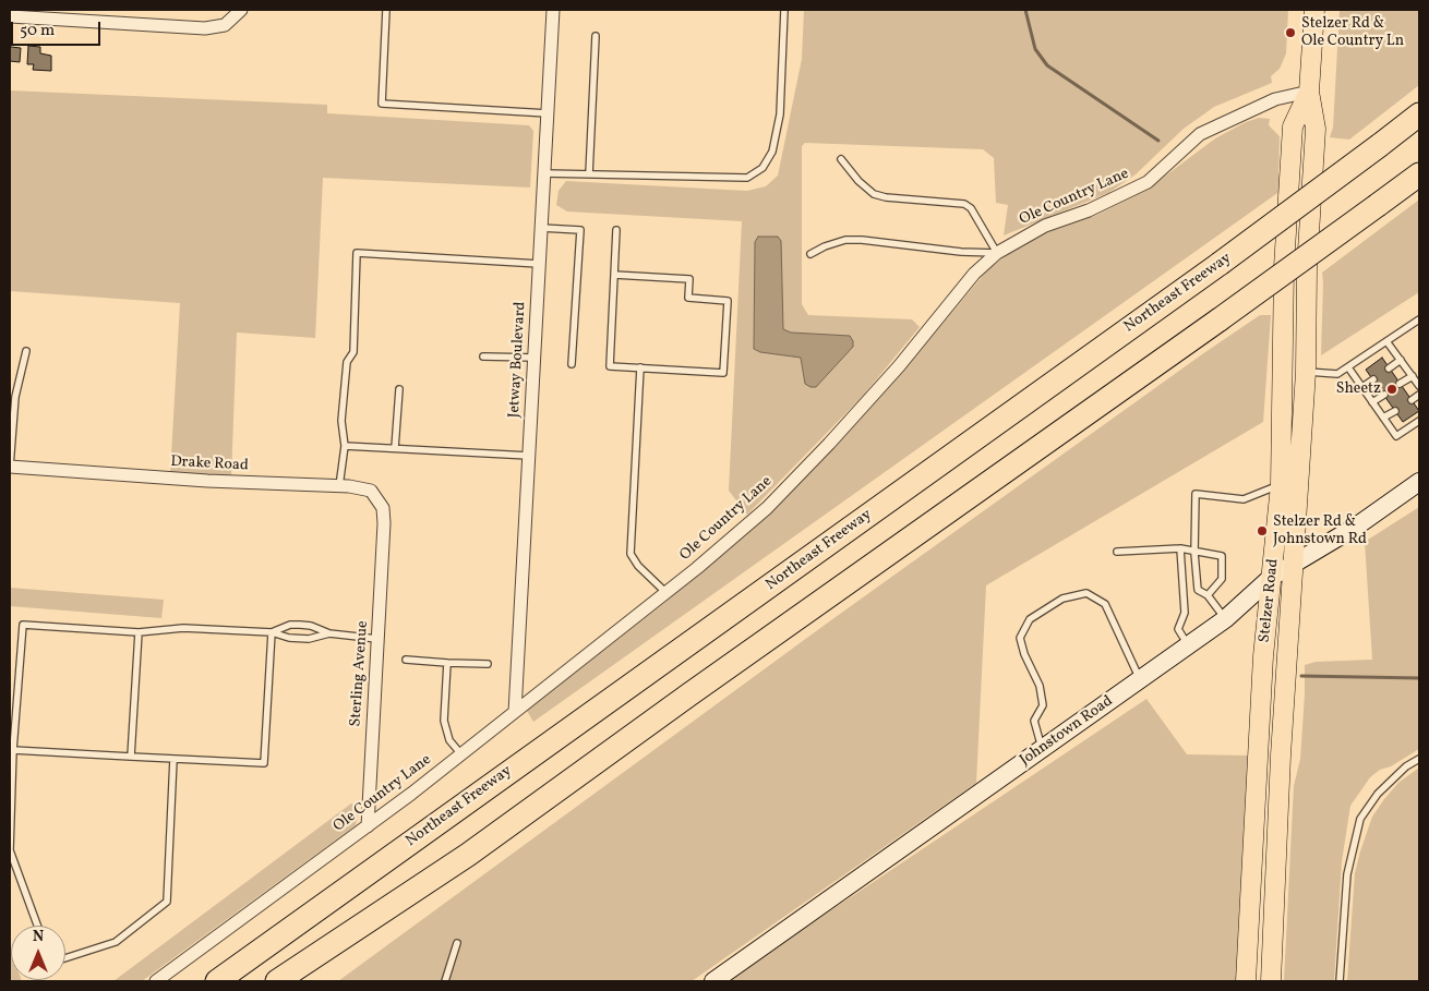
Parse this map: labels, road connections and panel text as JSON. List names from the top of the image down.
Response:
{
  "streets": {
    "highway": ["Northeast Freeway"],
    "main road": ["Stelzer Road", "Johnstown Road"],
    "street": [
      "Ole Country Lane",
      "Jetway Boulevard",
      "Drake Road",
      "Sterling Avenue"
    ]
  },
  "crossings": [
    ["Ole Country Lane", "Jetway Boulevard"],
    ["Ole Country Lane", "Stelzer Road"],
    ["Ole Country Lane", "Sterling Avenue"],
    ["Drake Road", "Sterling Avenue"],
    ["Stelzer Road", "Johnstown Road"]
  ],
  "places": ["Stelzer Rd & Ole Country Ln", "Sheetz", "Stelzer Rd & Johnstown Rd"],
  "scale_bar": "50 m",
  "north": "top"
}
